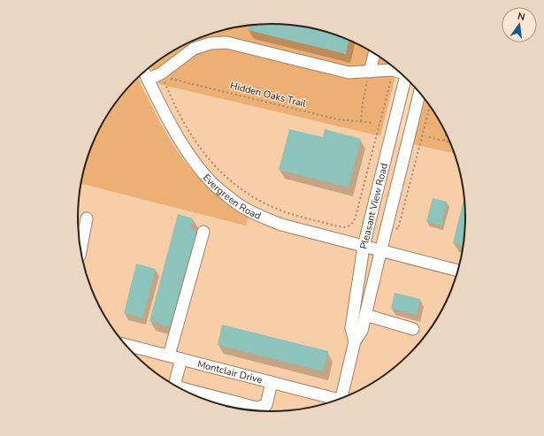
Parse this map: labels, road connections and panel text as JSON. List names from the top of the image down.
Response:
{
  "streets": {
    "street": ["Evergreen Road", "Pleasant View Road", "Montclair Drive"],
    "path": ["Hidden Oaks Trail"]
  },
  "crossings": [
    ["Evergreen Road", "Pleasant View Road"]
  ],
  "north": "top"
}
